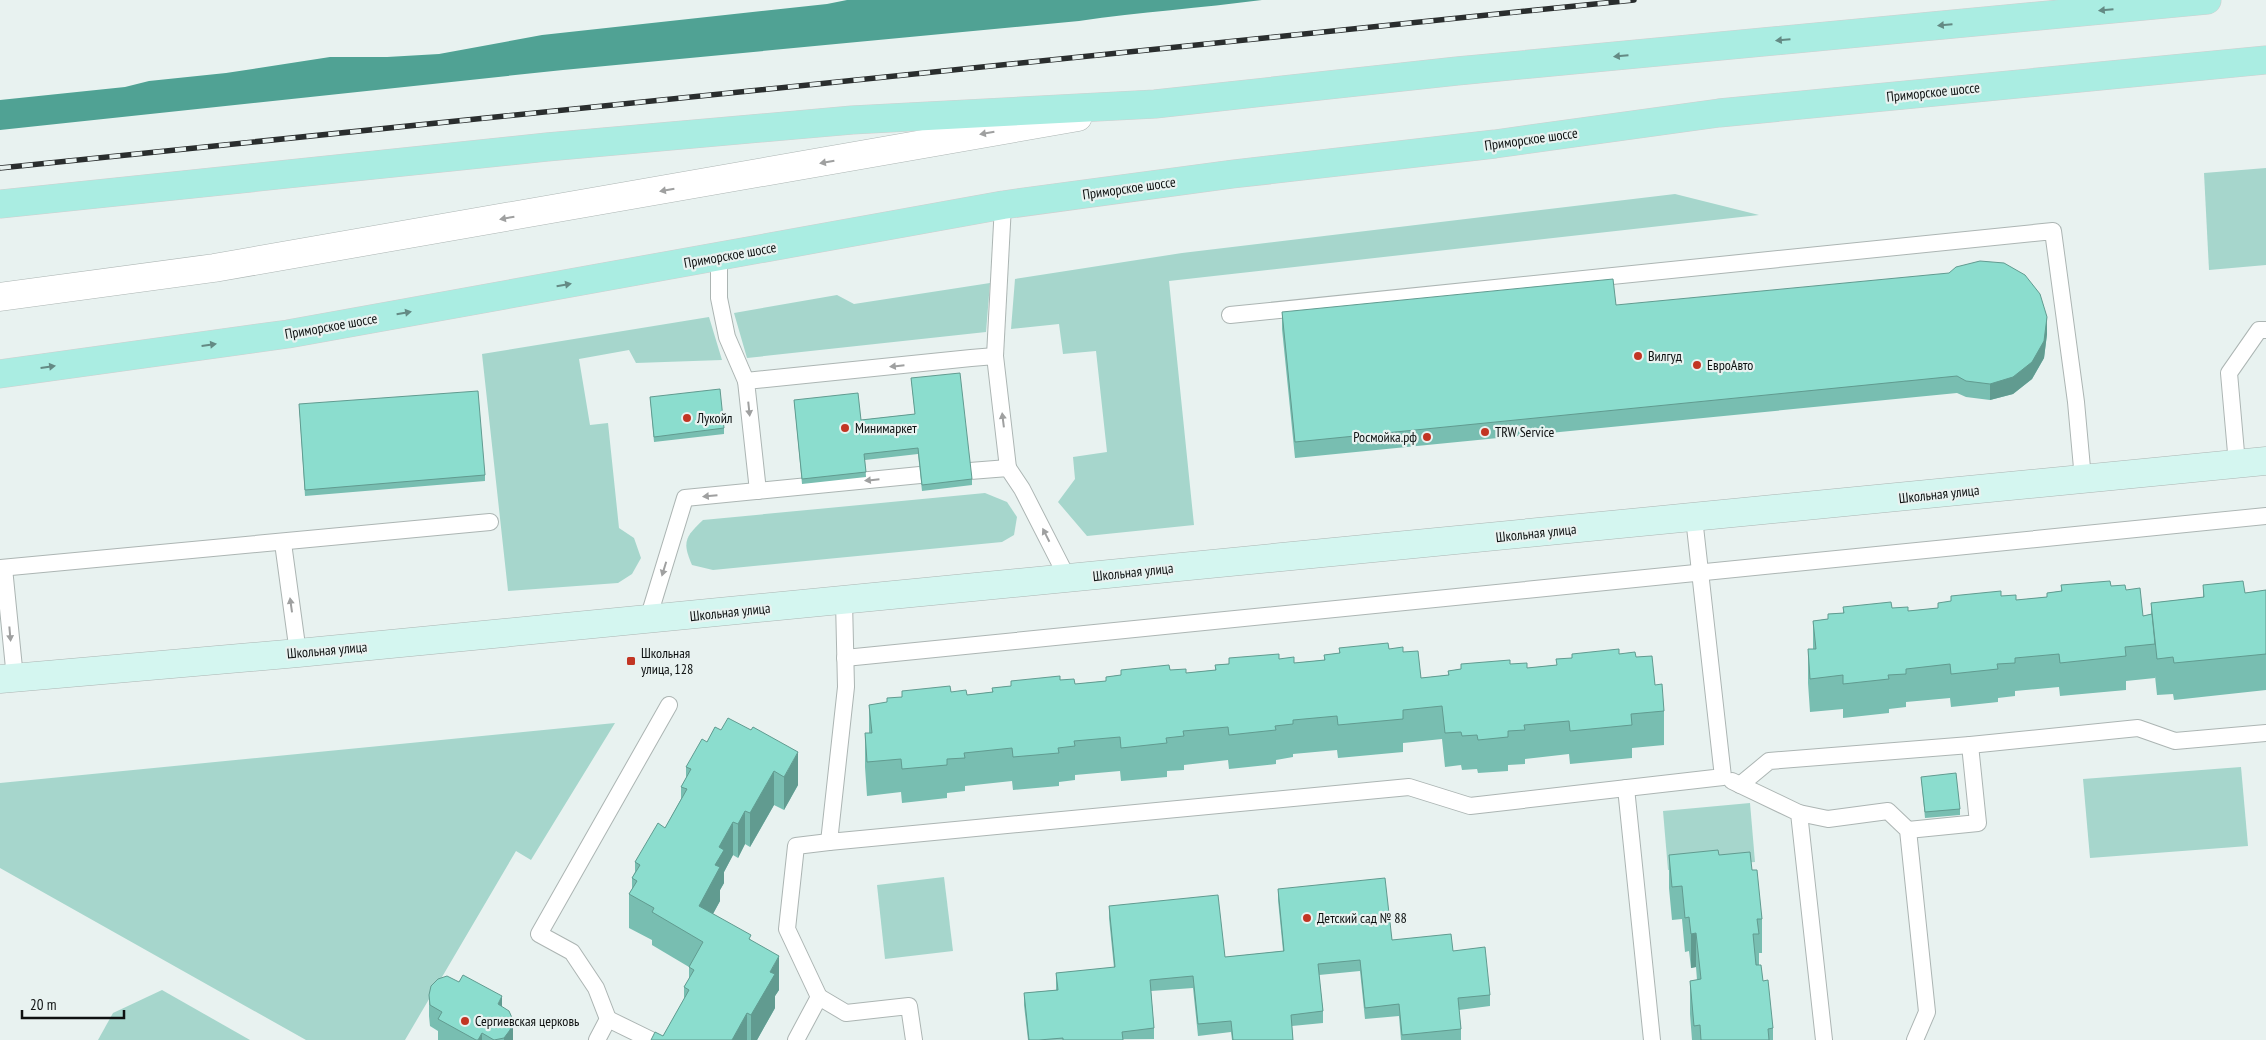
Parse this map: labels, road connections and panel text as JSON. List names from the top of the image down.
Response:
{
  "streets": {
    "main road": ["Приморское шоссе"],
    "street": ["Школьная улица"]
  },
  "places": {
    "other": [
      "Вилгуд",
      "ЕвроАвто",
      "Лукойл",
      "Минимаркет",
      "TRW Service",
      "Росмойка.рф",
      "Детский сад № 88",
      "Сергиевская церковь"
    ],
    "transit": ["Школьная улица, 128"]
  },
  "scale_bar": "20 m"
}
